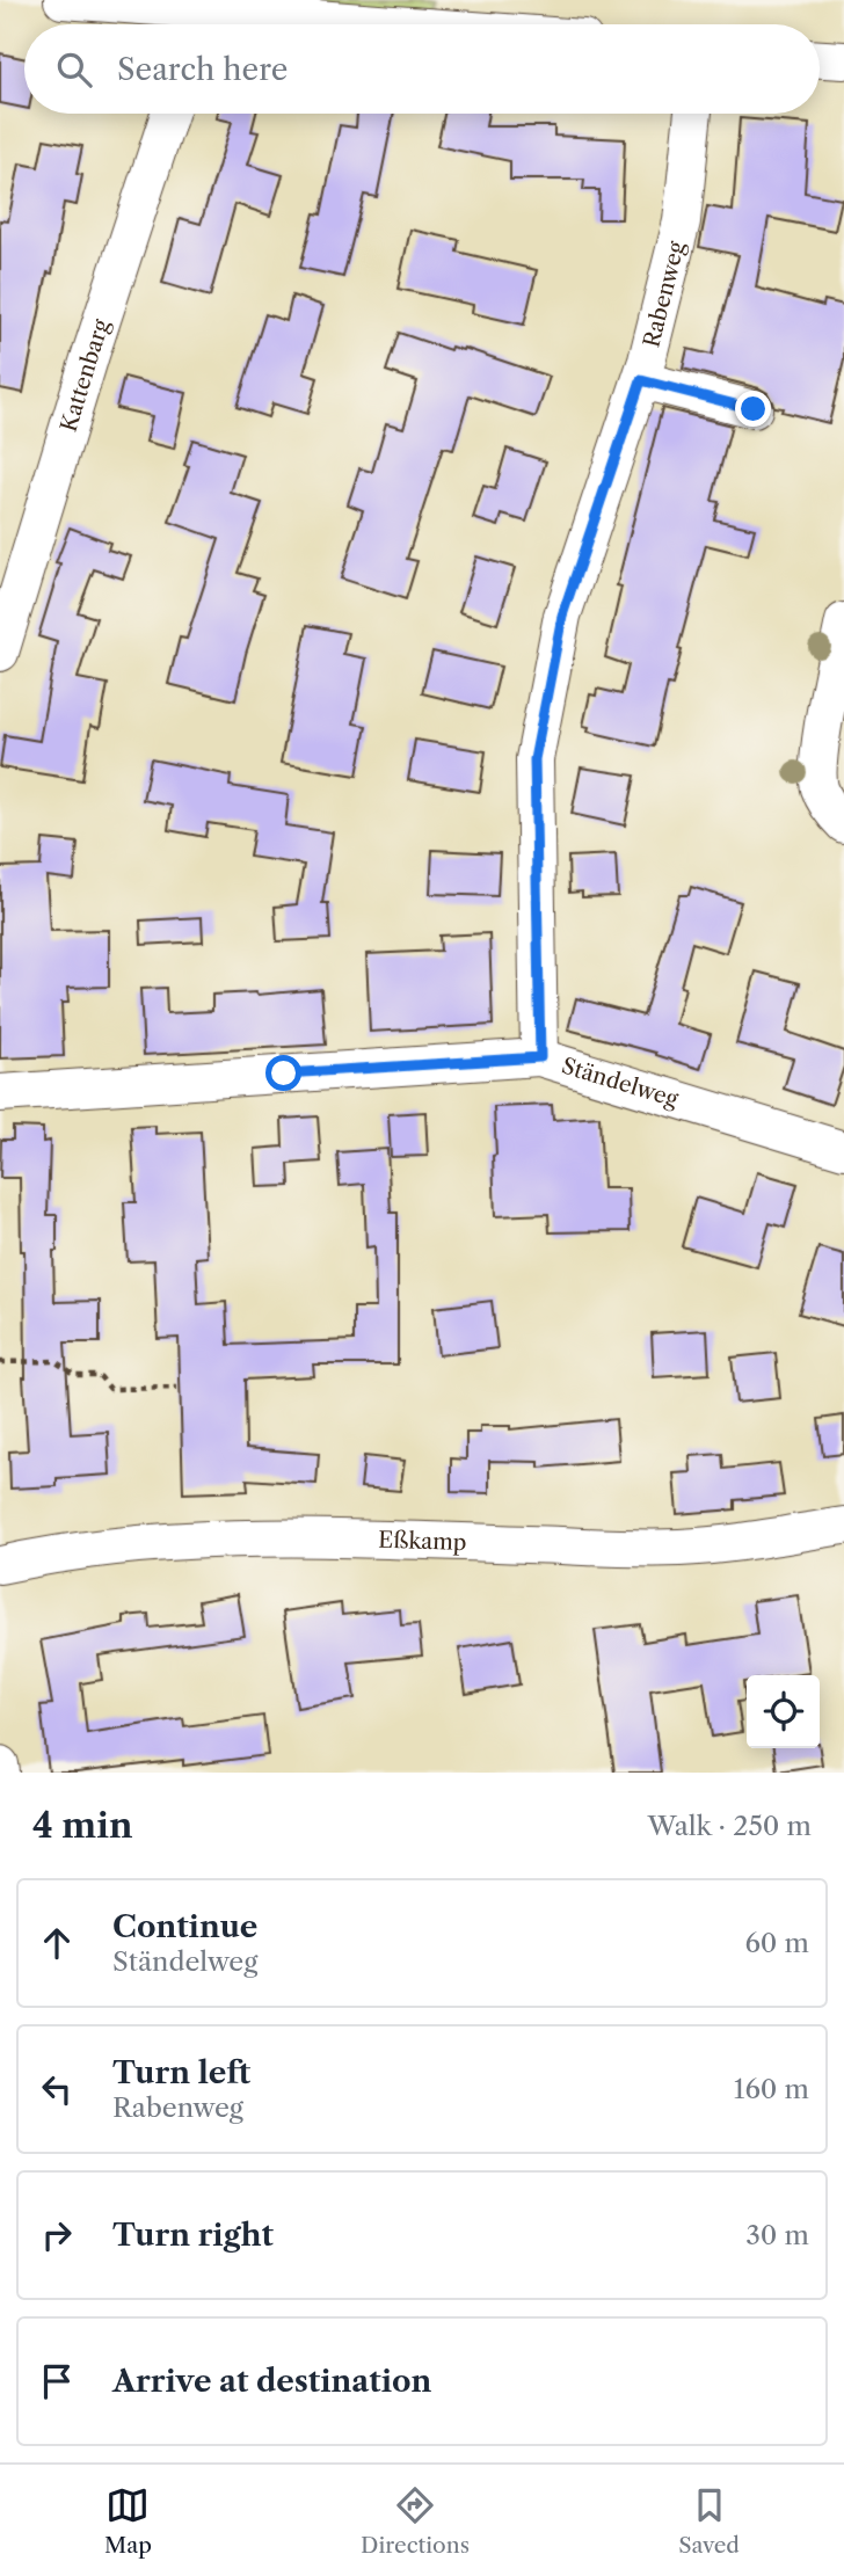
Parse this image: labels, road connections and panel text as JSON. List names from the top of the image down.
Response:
{
  "streets": {
    "street": [
      "Rabenweg",
      "Kattenbarg",
      "Ständelweg",
      "Eßkamp"
    ]
  },
  "crossings": [
    ["Rabenweg", "Ständelweg"]
  ],
  "page": {
    "search": "Search here",
    "heading": ["4 min", "Walk · 250 m"],
    "list": [
      ["Continue", "Ständelweg", "60 m"],
      ["Turn left", "Rabenweg", "160 m"],
      ["Turn right", "30 m"],
      "Arrive at destination"
    ],
    "nav": ["Map", "Directions", "Saved"]
  }
}
